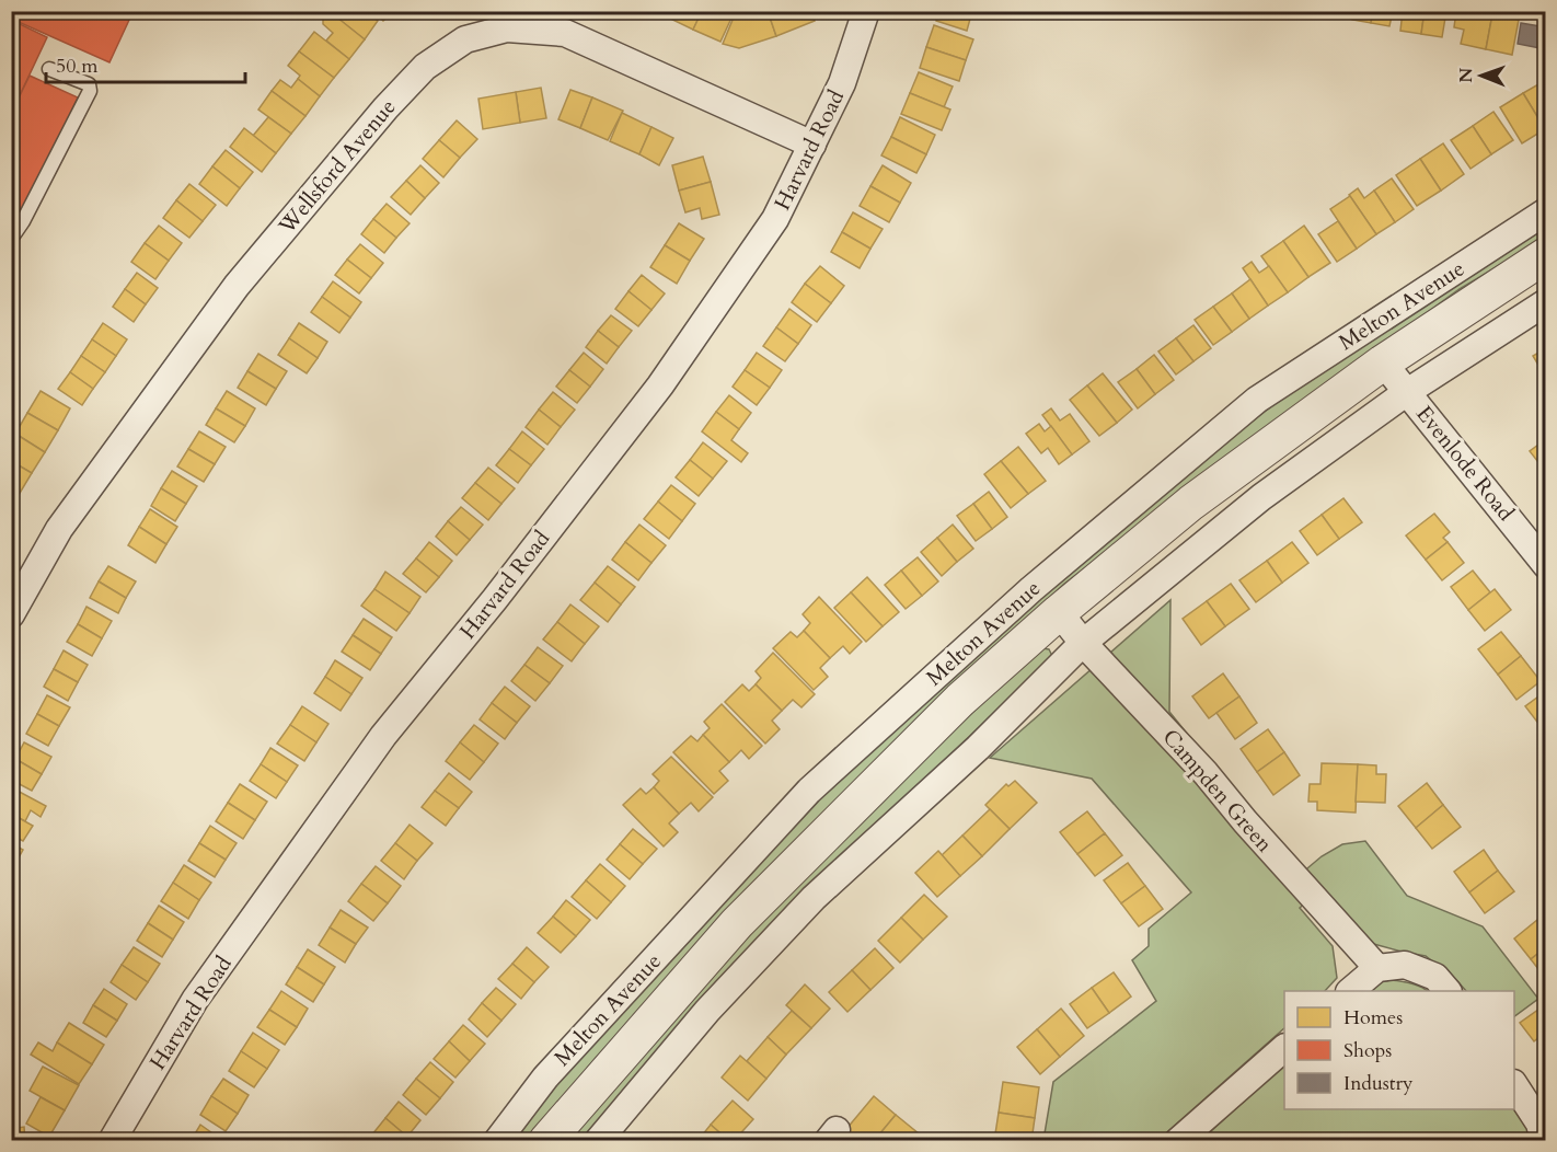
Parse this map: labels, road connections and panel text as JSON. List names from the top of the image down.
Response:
{
  "streets": {
    "street": [
      "Harvard Road",
      "Wellsford Avenue",
      "Melton Avenue",
      "Evenlode Road",
      "Campden Green"
    ]
  },
  "crossings": [
    ["Harvard Road", "Wellsford Avenue"],
    ["Melton Avenue", "Evenlode Road"],
    ["Melton Avenue", "Campden Green"]
  ],
  "legend": ["Homes", "Shops", "Industry"],
  "scale_bar": "50 m",
  "north": "left"
}
